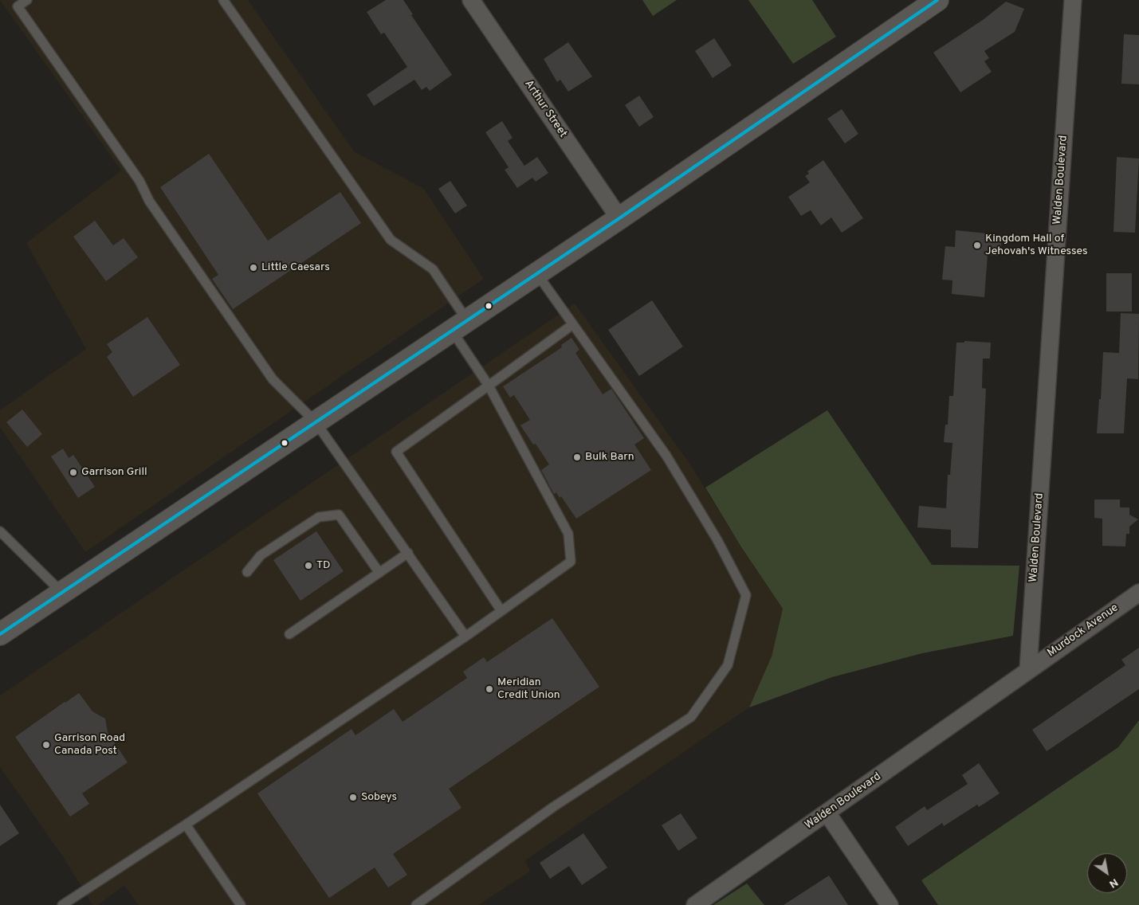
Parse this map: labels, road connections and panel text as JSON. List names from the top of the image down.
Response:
{
  "streets": {
    "street": ["Arthur Street", "Walden Boulevard", "Murdock Avenue"]
  },
  "crossings": [
    ["Walden Boulevard", "Murdock Avenue"]
  ],
  "places": [
    "Kingdom Hall of Jehovah's Witnesses",
    "Little Caesars",
    "Bulk Barn",
    "Garrison Grill",
    "TD",
    "Meridian Credit Union",
    "Garrison Road Canada Post",
    "Sobeys"
  ],
  "north": "bottom right"
}
